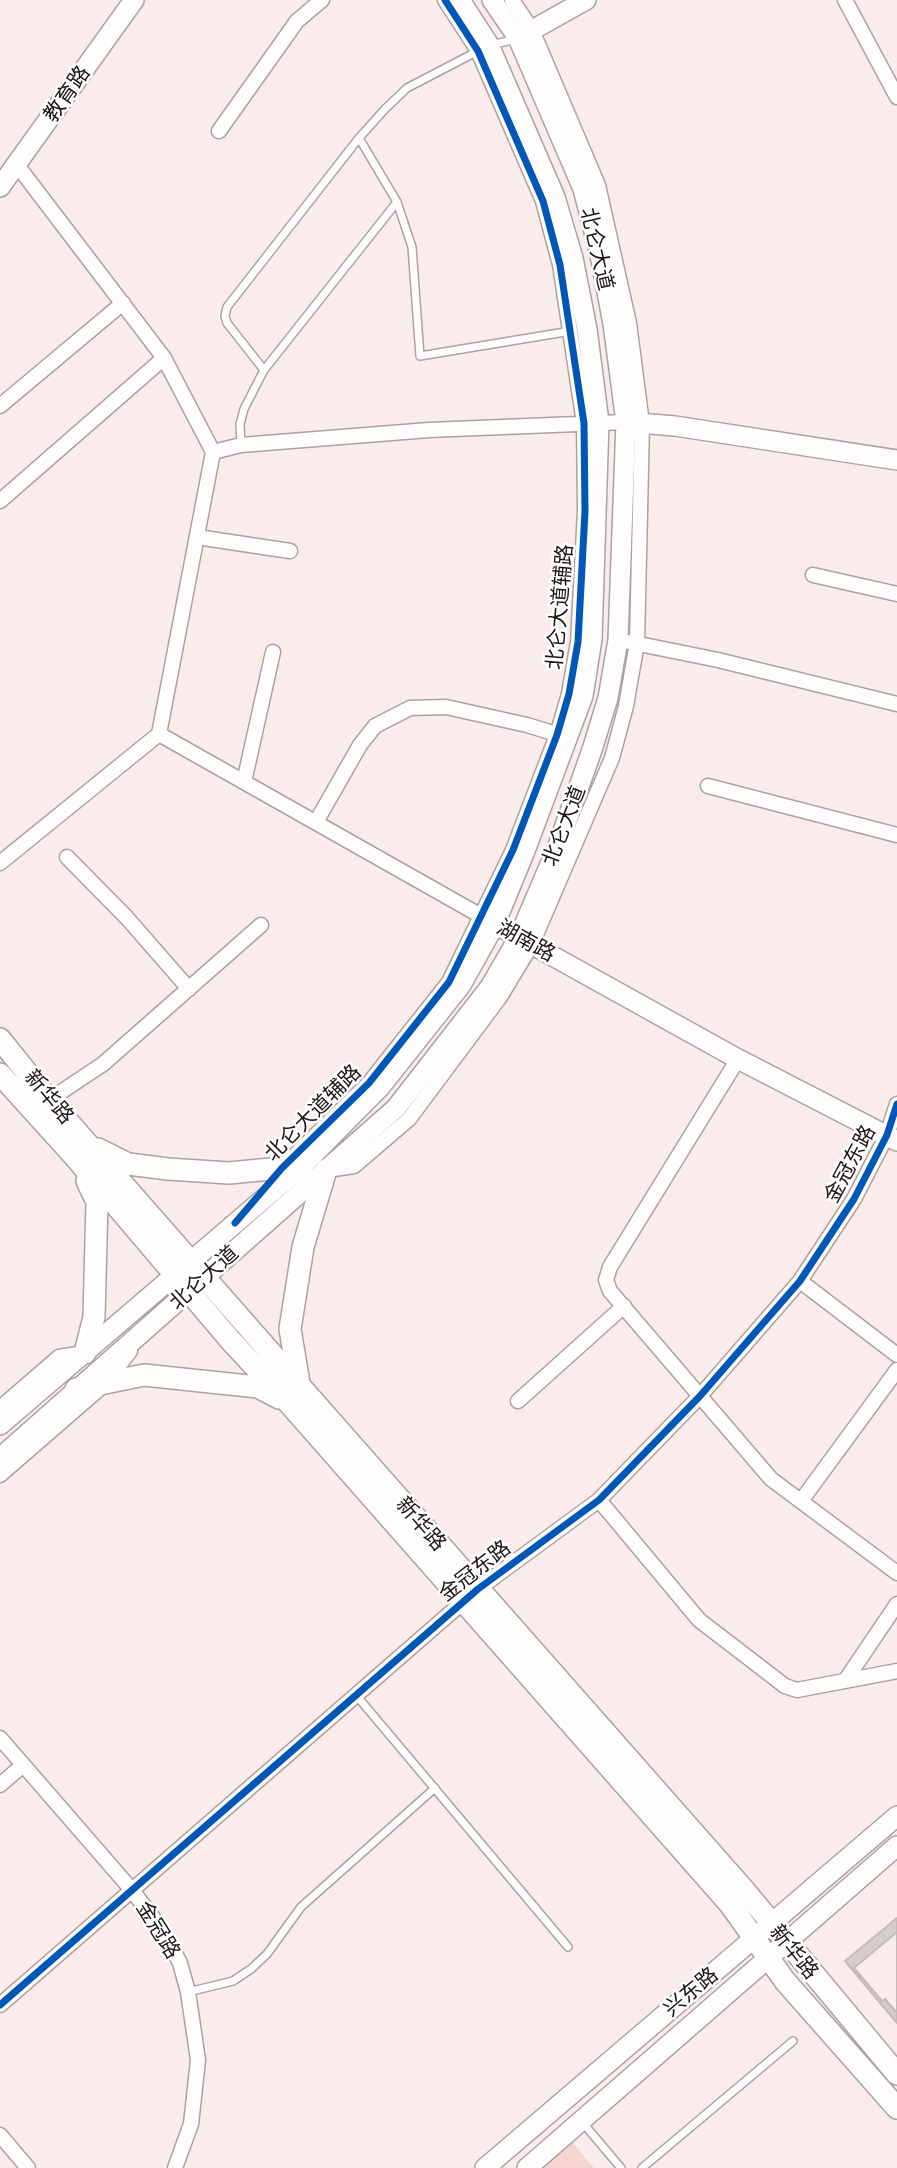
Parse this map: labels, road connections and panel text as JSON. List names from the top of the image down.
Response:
{
  "streets": {
    "main road": [
      "教育路",
      "北仑大道",
      "湖南路",
      "新华路",
      "兴东路"
    ],
    "street": ["金冠东路", "金冠路"],
    "cycle path": ["北仑大道辅路"]
  },
  "crossings": [
    ["北仑大道", "湖南路"],
    ["北仑大道", "新华路"],
    ["湖南路", "金冠东路"],
    ["新华路", "金冠东路"],
    ["新华路", "兴东路"],
    ["金冠东路", "金冠路"]
  ]
}
